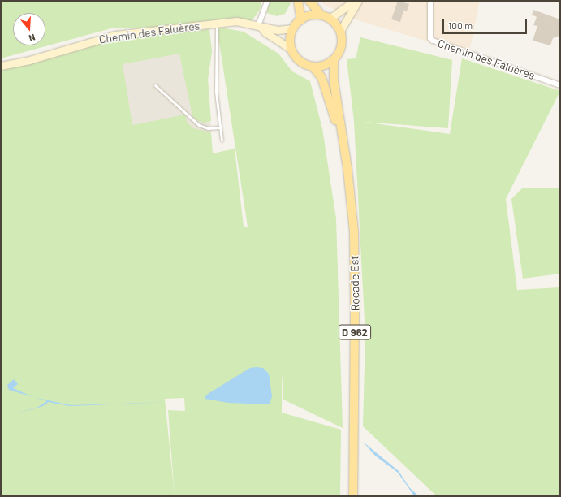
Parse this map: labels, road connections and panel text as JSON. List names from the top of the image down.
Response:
{
  "streets": {
    "main road": ["Rocade Est", "D 962"],
    "street": ["Chemin des Faluères"]
  },
  "crossings": [
    ["Chemin des Faluères", "Rocade Est"]
  ],
  "scale_bar": "100 m",
  "north": "bottom"
}
